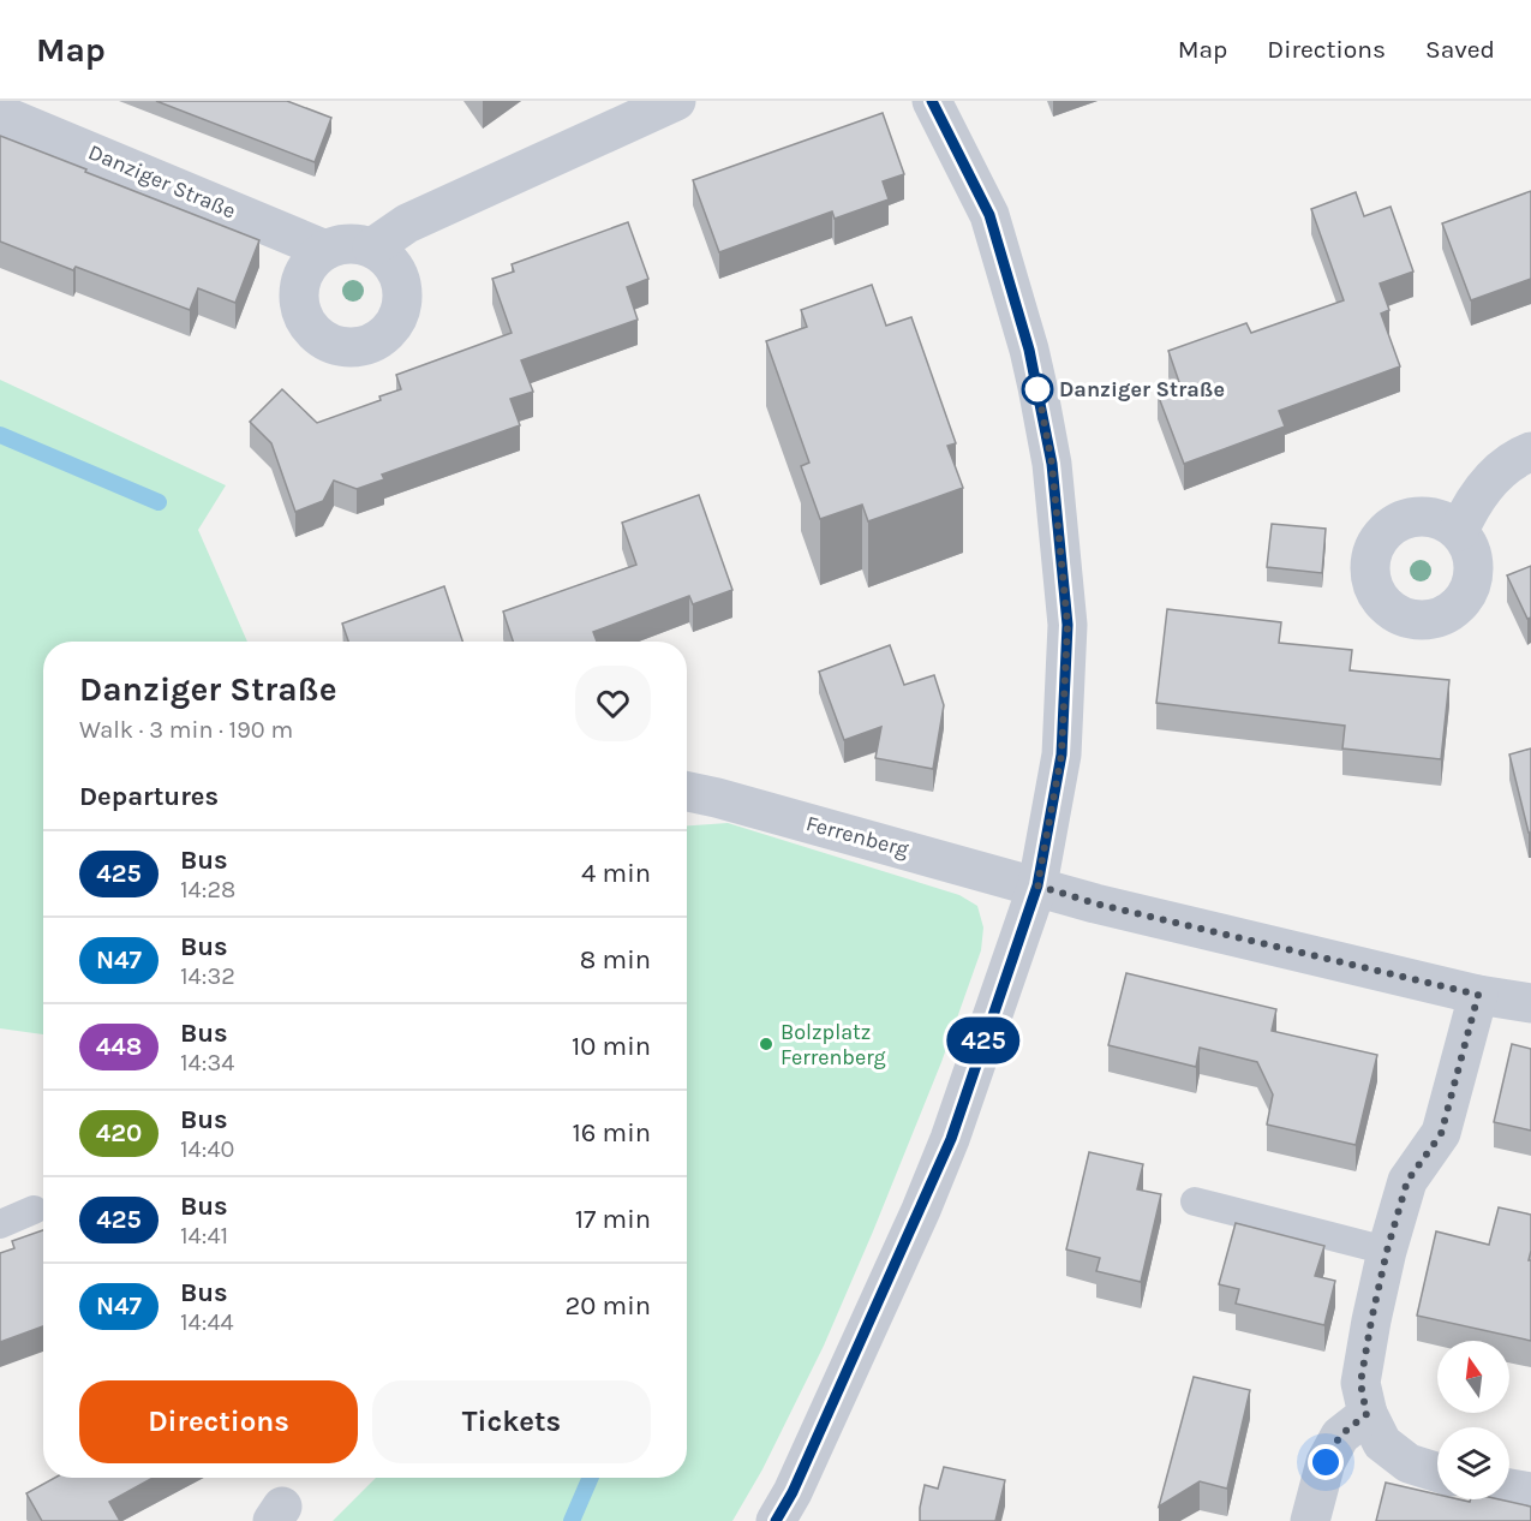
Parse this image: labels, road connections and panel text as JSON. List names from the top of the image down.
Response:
{
  "streets": {
    "street": ["Danziger Straße", "Ferrenberg"]
  },
  "places": ["Danziger Straße", "Bolzplatz Ferrenberg"],
  "lines": ["bus line 425"],
  "north": "top",
  "page": {
    "header": "Map",
    "nav": ["Map", "Directions", "Saved"],
    "on_map": "425",
    "heading": [
      ["Danziger Straße", "Walk · 3 min · 190 m"],
      "Departures"
    ],
    "list": [
      {
        "mark": "425",
        "name": "Bus",
        "note": "14:28",
        "value": "4 min"
      },
      {
        "mark": "N47",
        "name": "Bus",
        "note": "14:32",
        "value": "8 min"
      },
      {
        "mark": "448",
        "name": "Bus",
        "note": "14:34",
        "value": "10 min"
      },
      {
        "mark": "420",
        "name": "Bus",
        "note": "14:40",
        "value": "16 min"
      },
      {
        "mark": "425",
        "name": "Bus",
        "note": "14:41",
        "value": "17 min"
      },
      {
        "mark": "N47",
        "name": "Bus",
        "note": "14:44",
        "value": "20 min"
      }
    ],
    "buttons": ["Directions", "Tickets"]
  }
}
